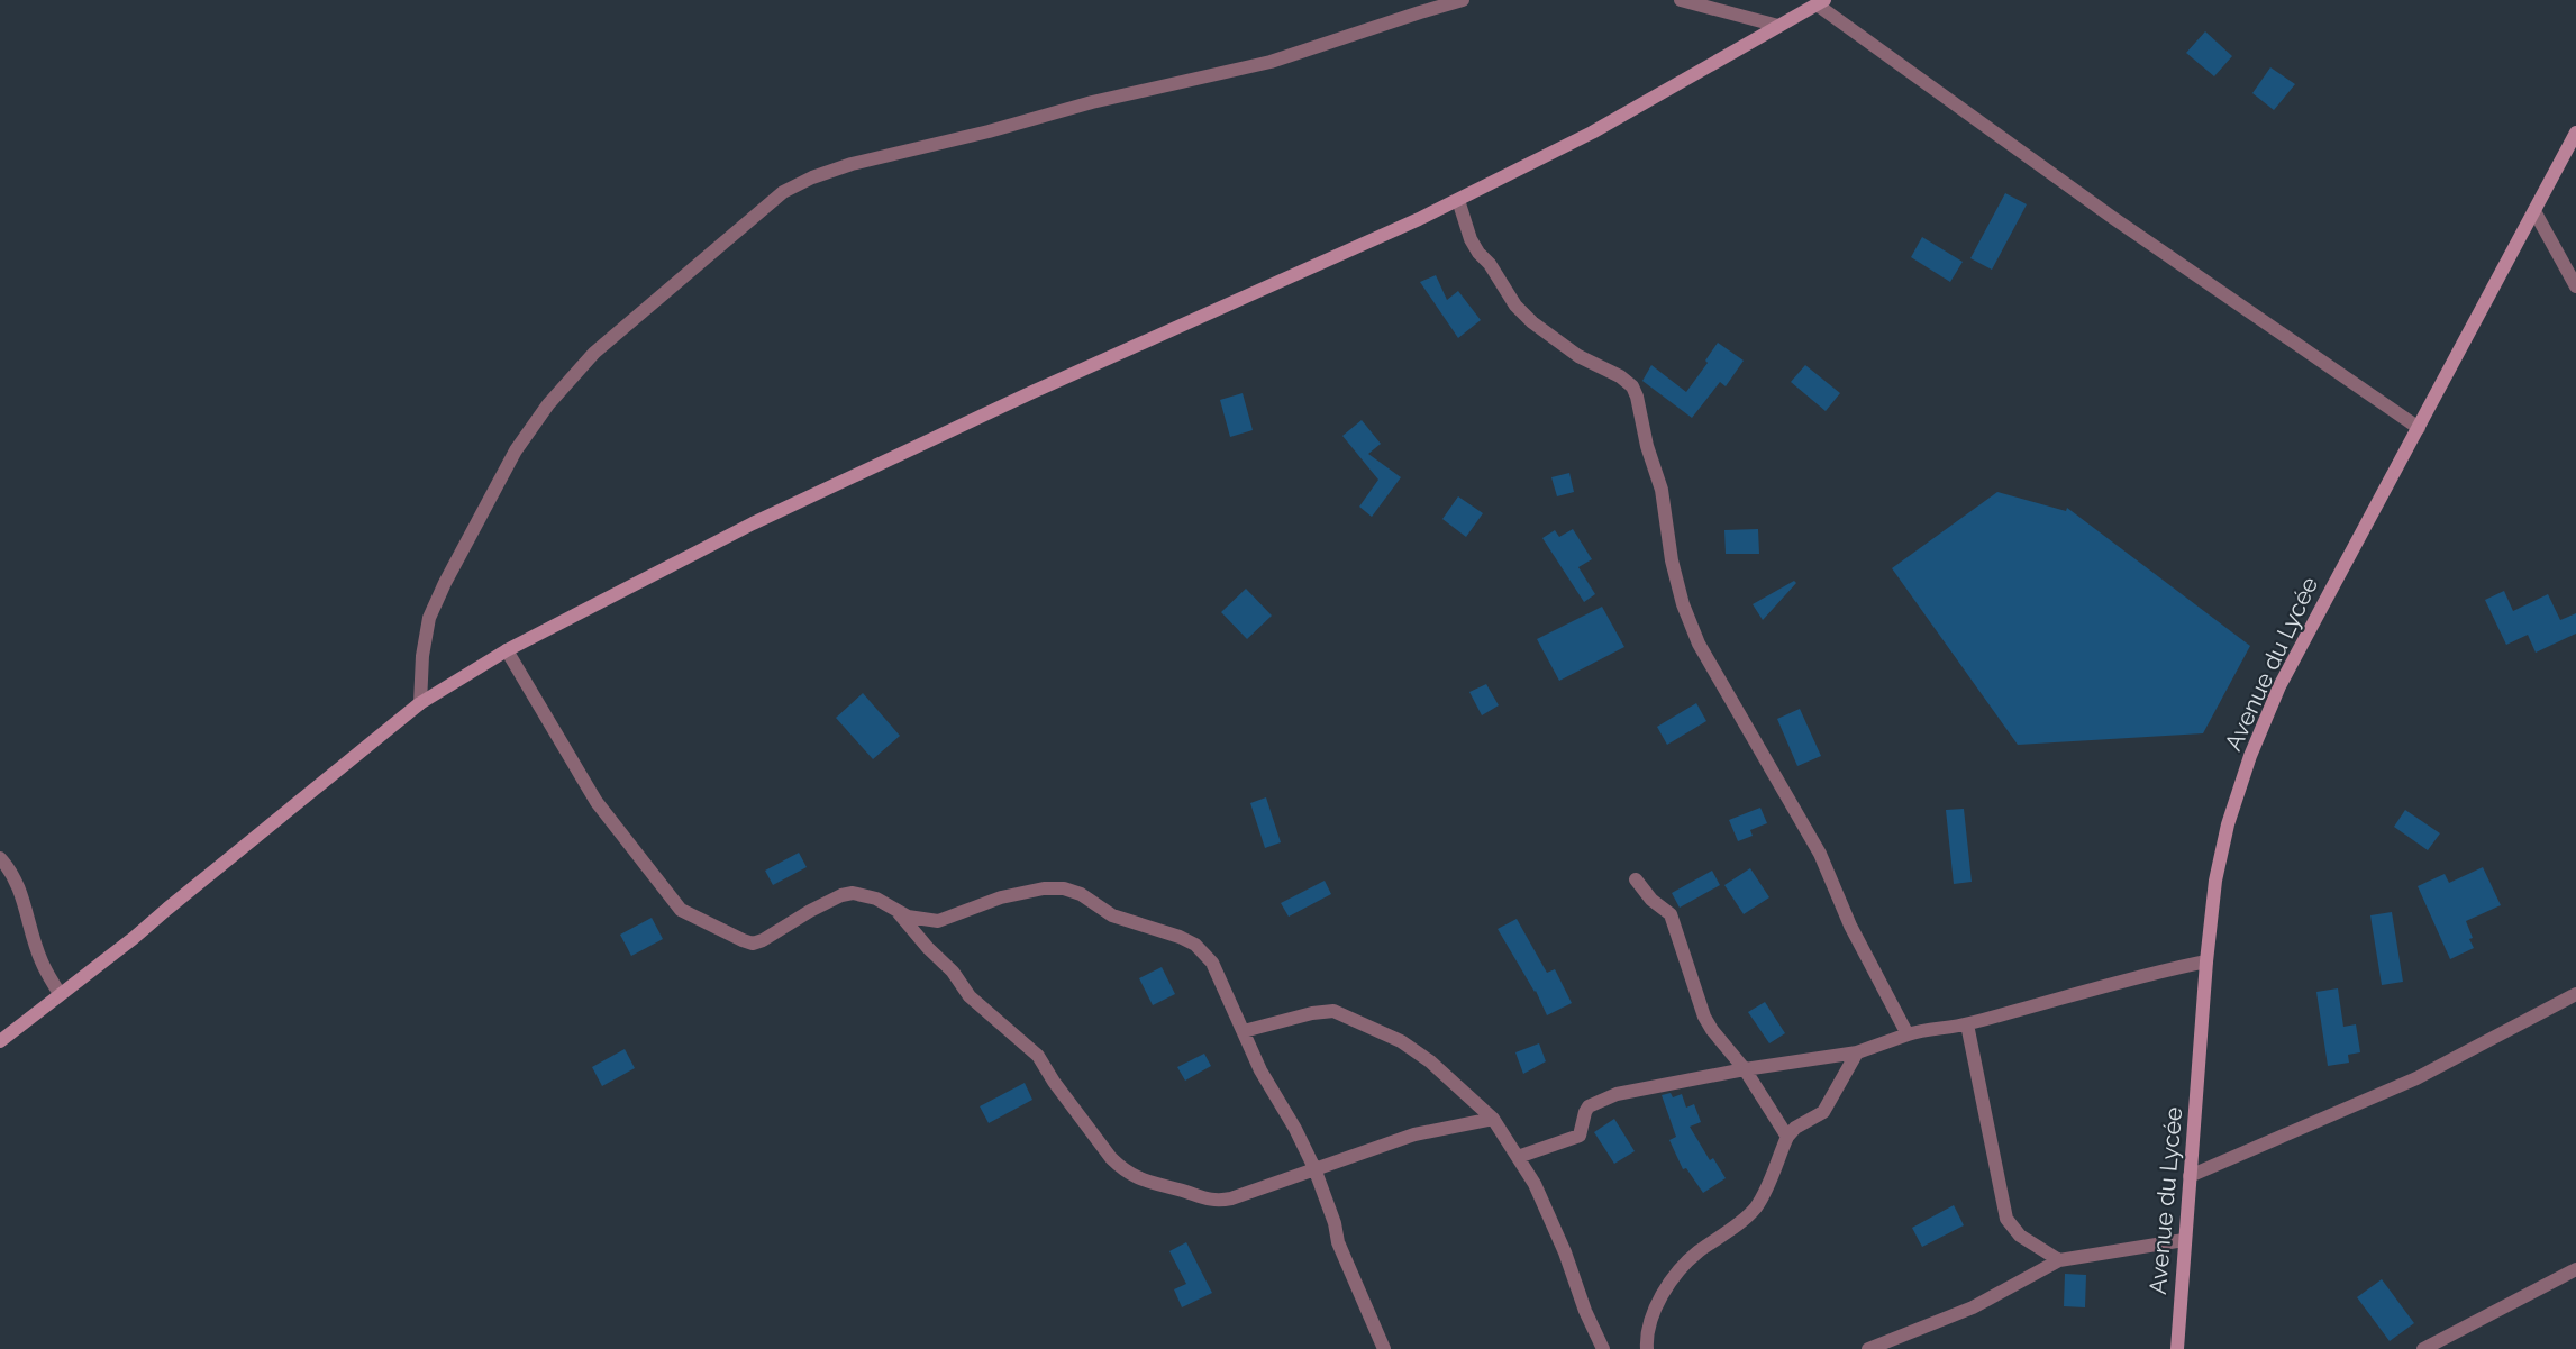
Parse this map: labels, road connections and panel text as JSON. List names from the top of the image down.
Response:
{
  "streets": {
    "main road": ["Avenue du Lycée"]
  }
}
